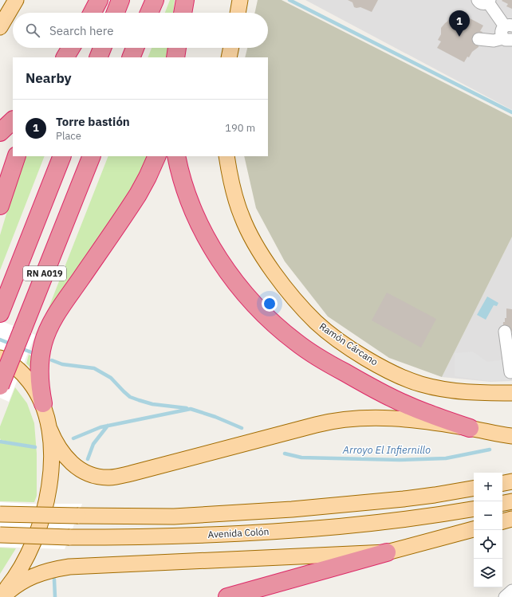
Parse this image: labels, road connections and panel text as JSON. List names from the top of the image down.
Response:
{
  "streets": {
    "highway": ["RN A019"],
    "main road": ["Ramón Cárcano", "Avenida Colón"]
  },
  "water": ["Arroyo El Infiernillo"],
  "page": {
    "pins": "1",
    "search": "Search here",
    "heading": "Nearby",
    "list": [
      {
        "mark": "1",
        "name": "Torre bastión",
        "note": "Place",
        "value": "190 m"
      }
    ],
    "map_buttons": ["+", "−"]
  }
}
